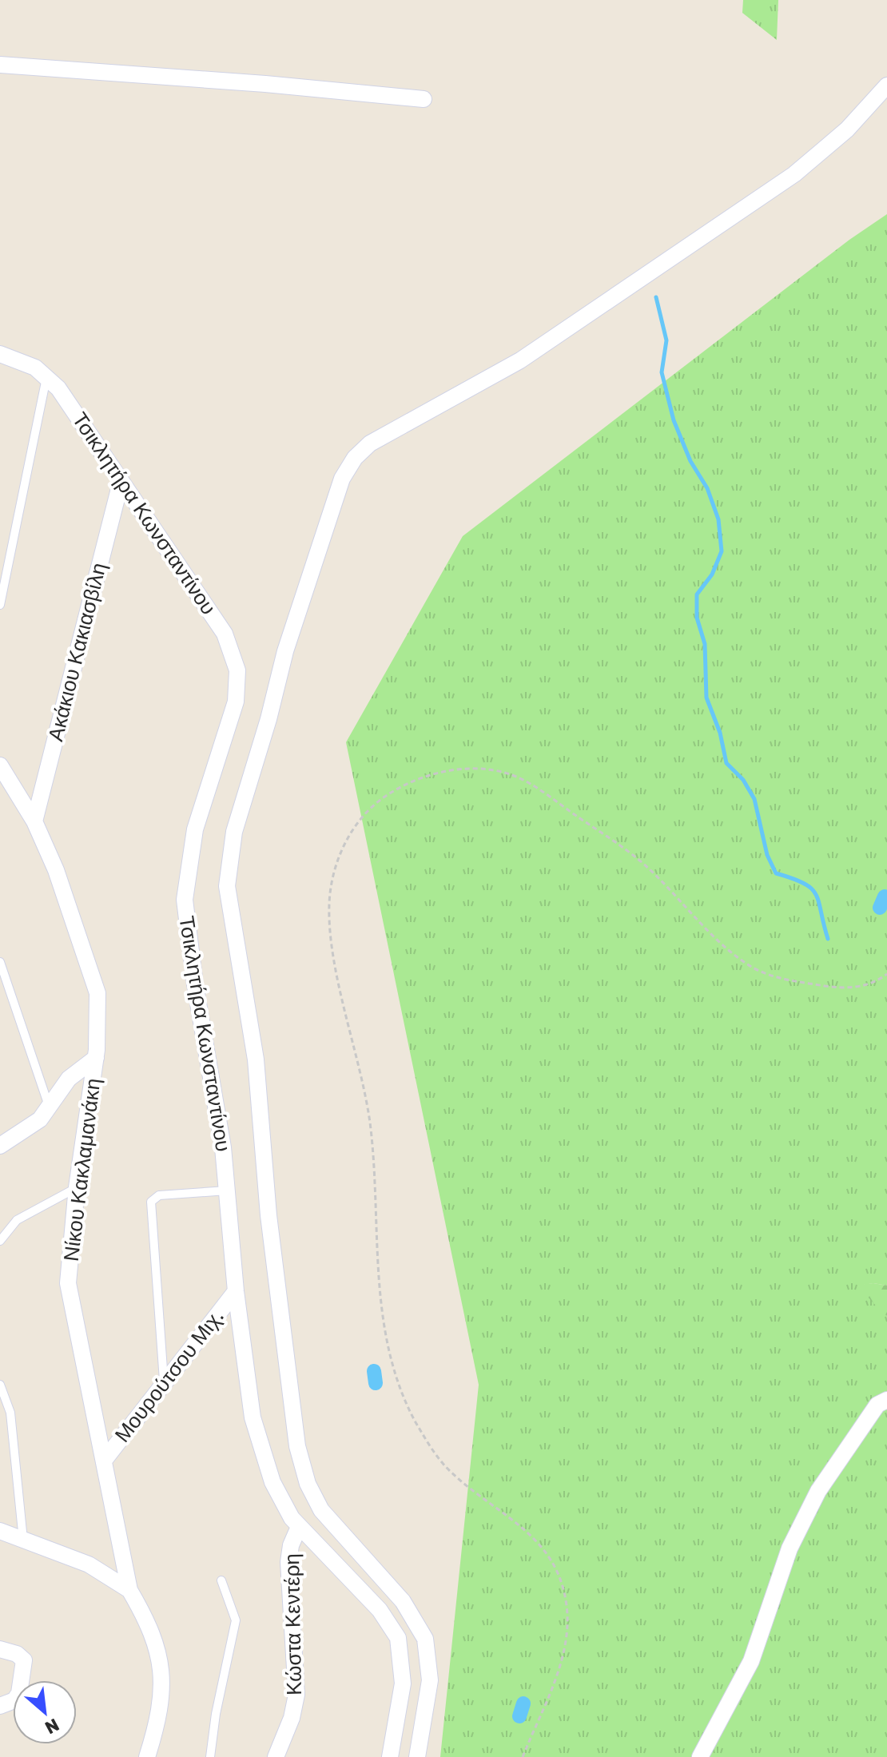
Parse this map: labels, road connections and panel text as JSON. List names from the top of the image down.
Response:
{
  "streets": {
    "street": [
      "Τσικλητήρα Κωνσταντίνου",
      "Ακάκιου Κακιασβίλη",
      "Νίκου Κακλαμανάκη",
      "Μουρούτσου Μιχ.",
      "Κώστα Κεντέρη"
    ]
  },
  "crossings": [
    ["Τσικλητήρα Κωνσταντίνου", "Ακάκιου Κακιασβίλη"],
    ["Τσικλητήρα Κωνσταντίνου", "Μουρούτσου Μιχ."],
    ["Τσικλητήρα Κωνσταντίνου", "Κώστα Κεντέρη"],
    ["Ακάκιου Κακιασβίλη", "Νίκου Κακλαμανάκη"],
    ["Νίκου Κακλαμανάκη", "Μουρούτσου Μιχ."]
  ],
  "north": "bottom right"
}
